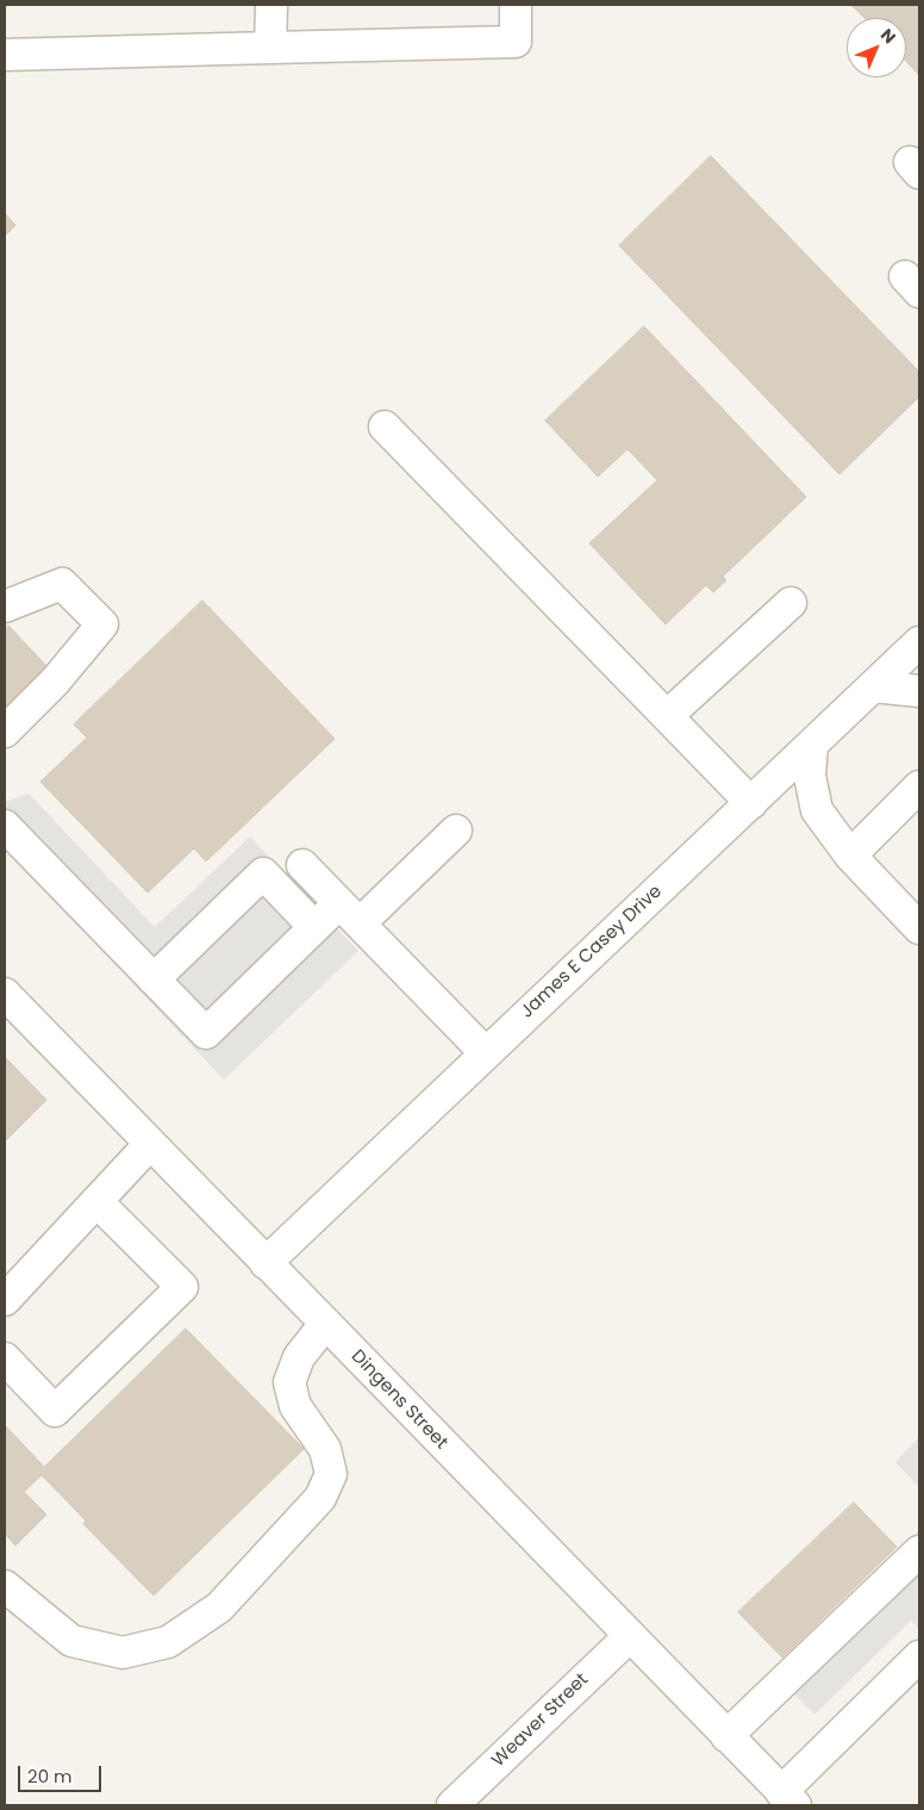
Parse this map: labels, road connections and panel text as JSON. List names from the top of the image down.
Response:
{
  "streets": {
    "street": ["James E Casey Drive", "Dingens Street", "Weaver Street"]
  },
  "crossings": [
    ["James E Casey Drive", "Dingens Street"],
    ["Dingens Street", "Weaver Street"]
  ],
  "scale_bar": "20 m",
  "north": "top right"
}
